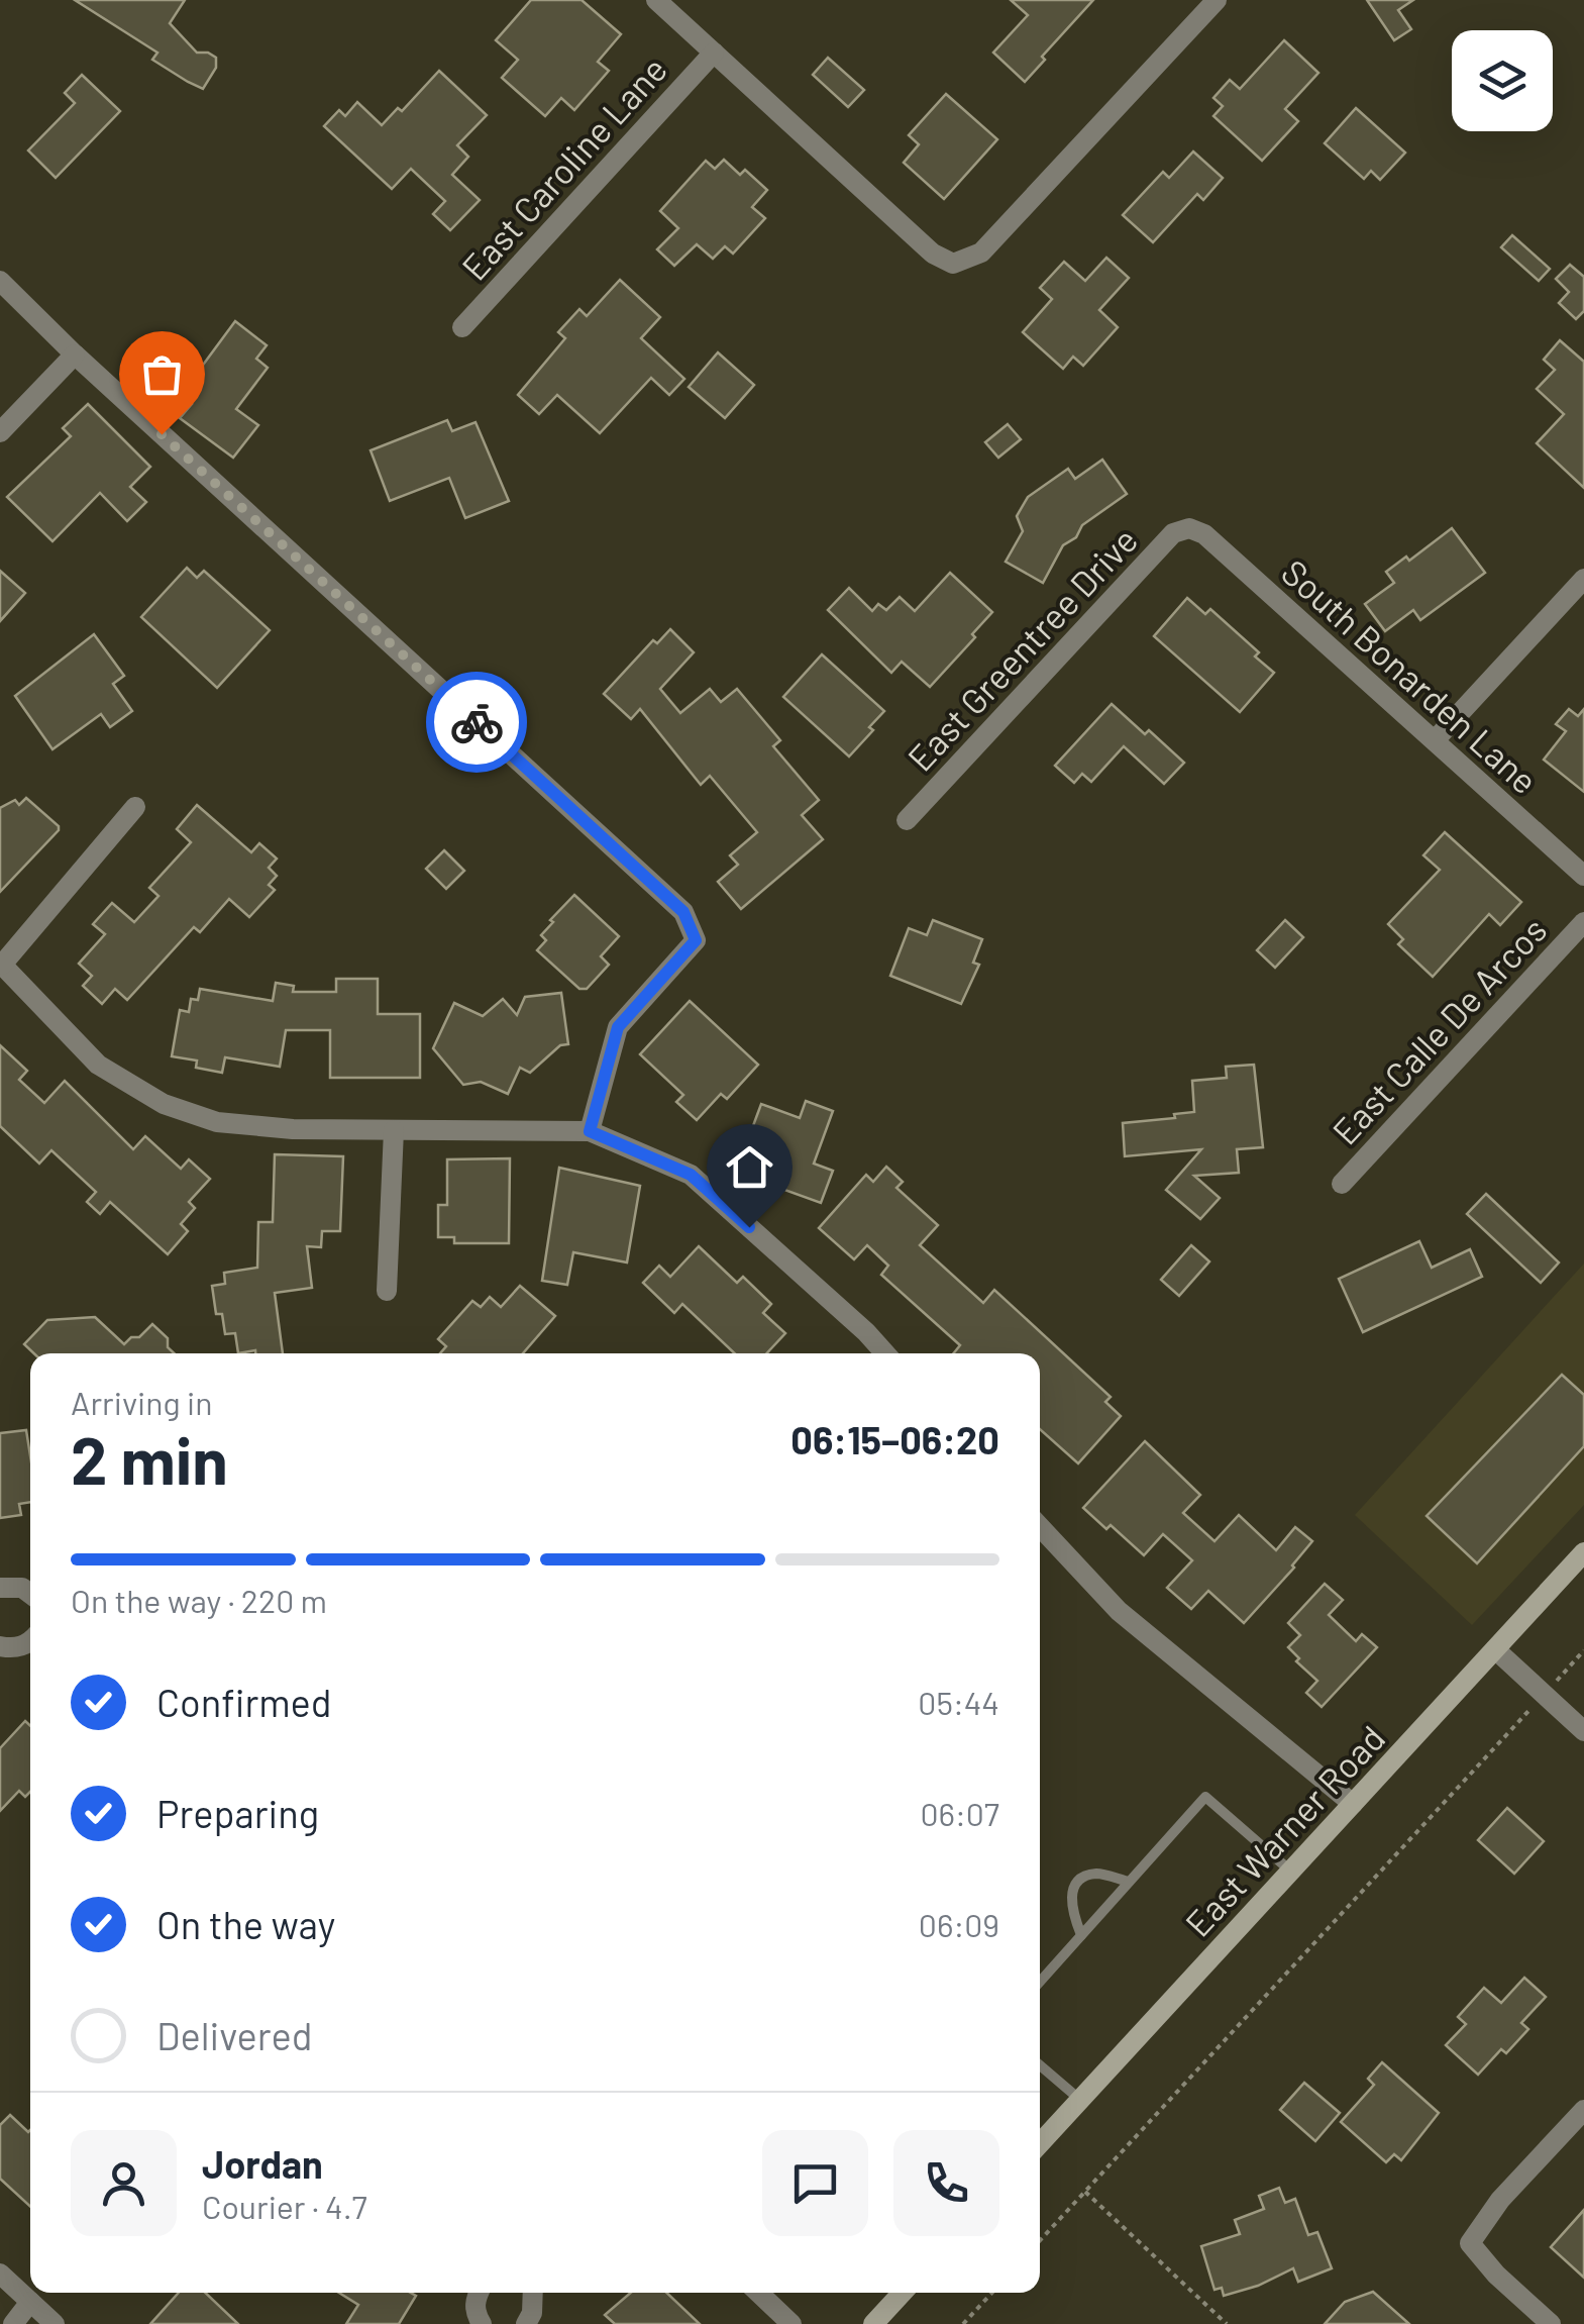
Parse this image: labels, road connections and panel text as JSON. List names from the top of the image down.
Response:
{
  "streets": {
    "main road": ["East Warner Road"],
    "street": [
      "East Caroline Lane",
      "East Greentree Drive",
      "South Bonarden Lane",
      "East Calle De Arcos"
    ]
  },
  "crossings": [
    ["East Greentree Drive", "South Bonarden Lane"]
  ],
  "page": {
    "heading": ["2 min", "Arriving in", "06:15–06:20"],
    "panel": ["Jordan", "Courier · 4.7"],
    "bar": "On the way · 220 m",
    "list": [
      ["Confirmed", "05:44"],
      ["Preparing", "06:07"],
      ["On the way", "06:09"],
      "Delivered"
    ]
  }
}
